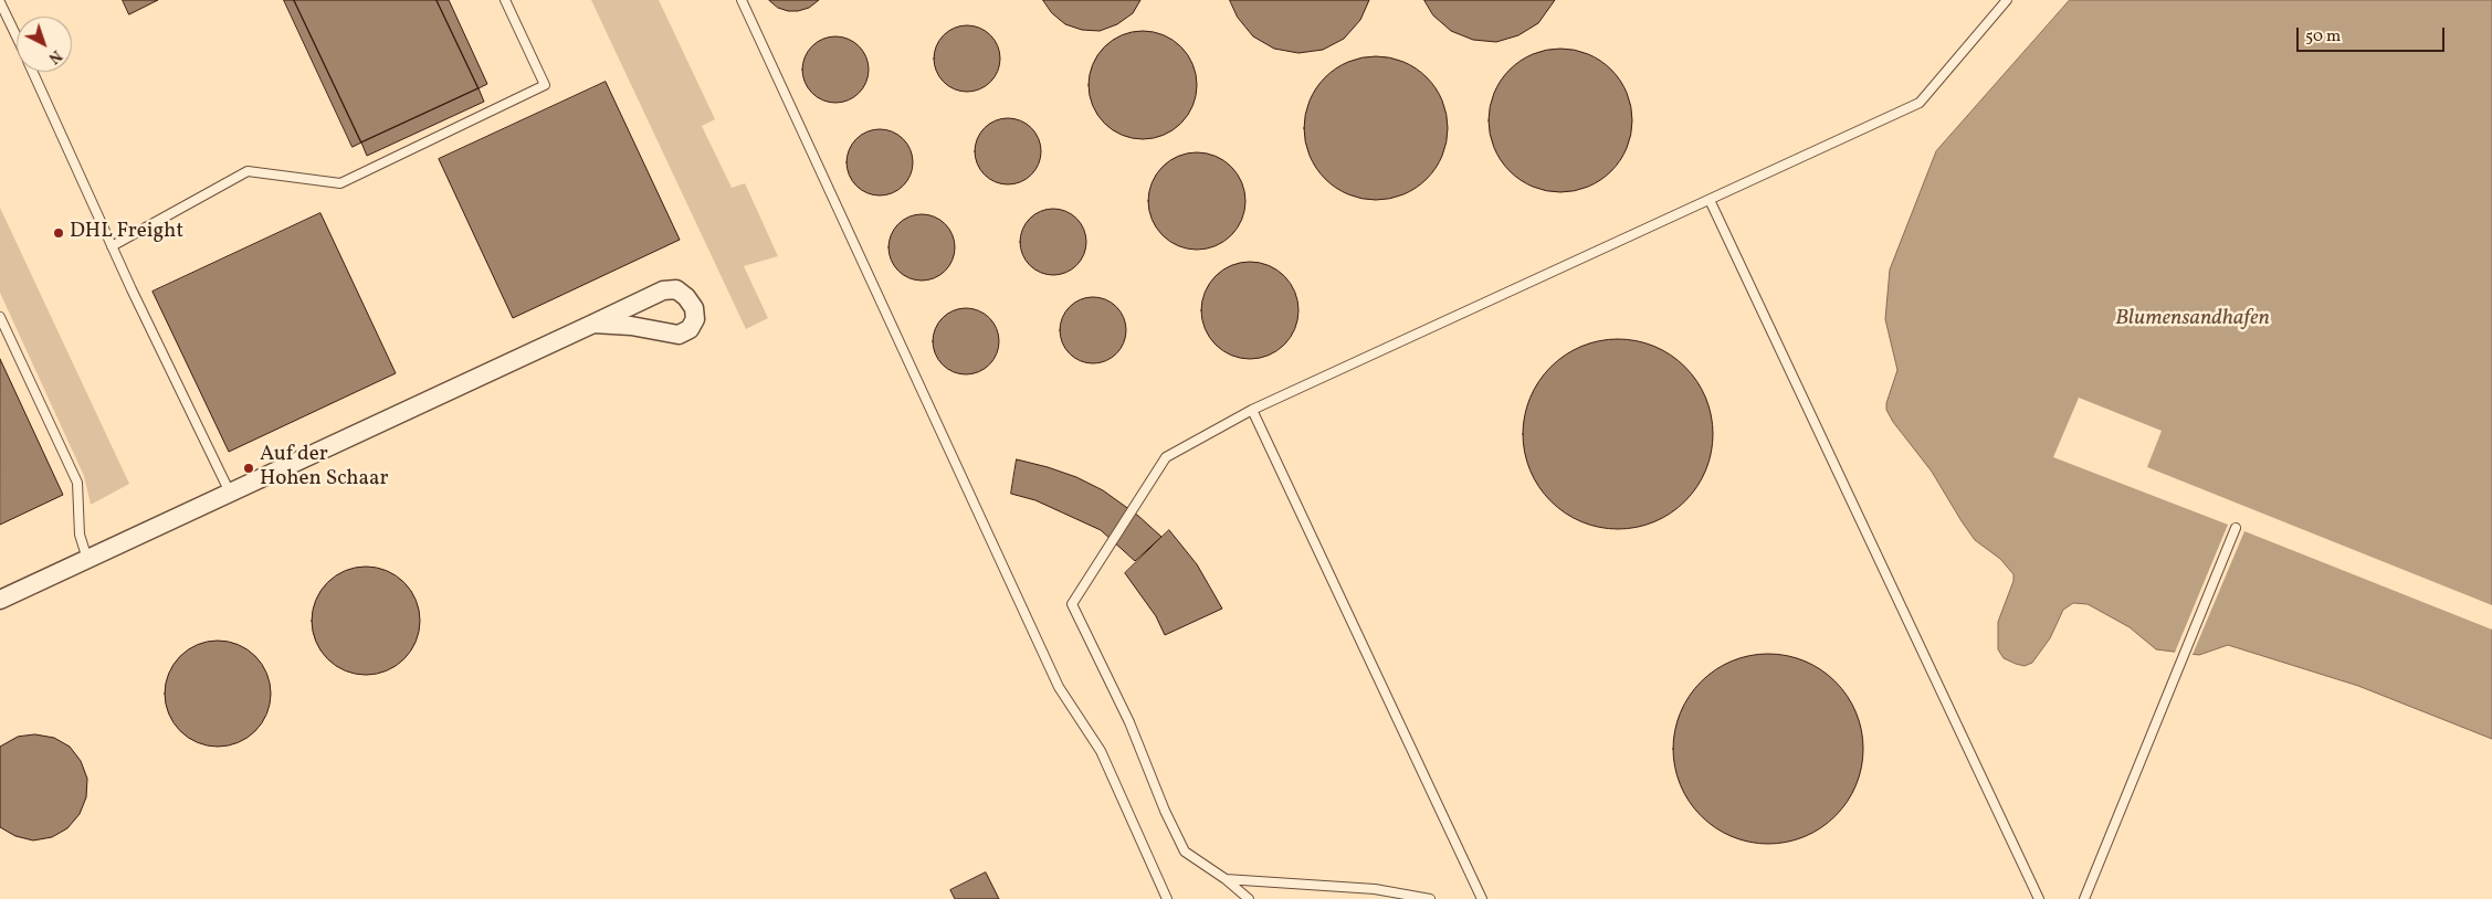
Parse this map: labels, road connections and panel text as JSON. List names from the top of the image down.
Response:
{
  "water": ["Blumensandhafen"],
  "places": ["DHL Freight", "Auf der Hohen Schaar"],
  "scale_bar": "50 m",
  "north": "bottom right"
}
